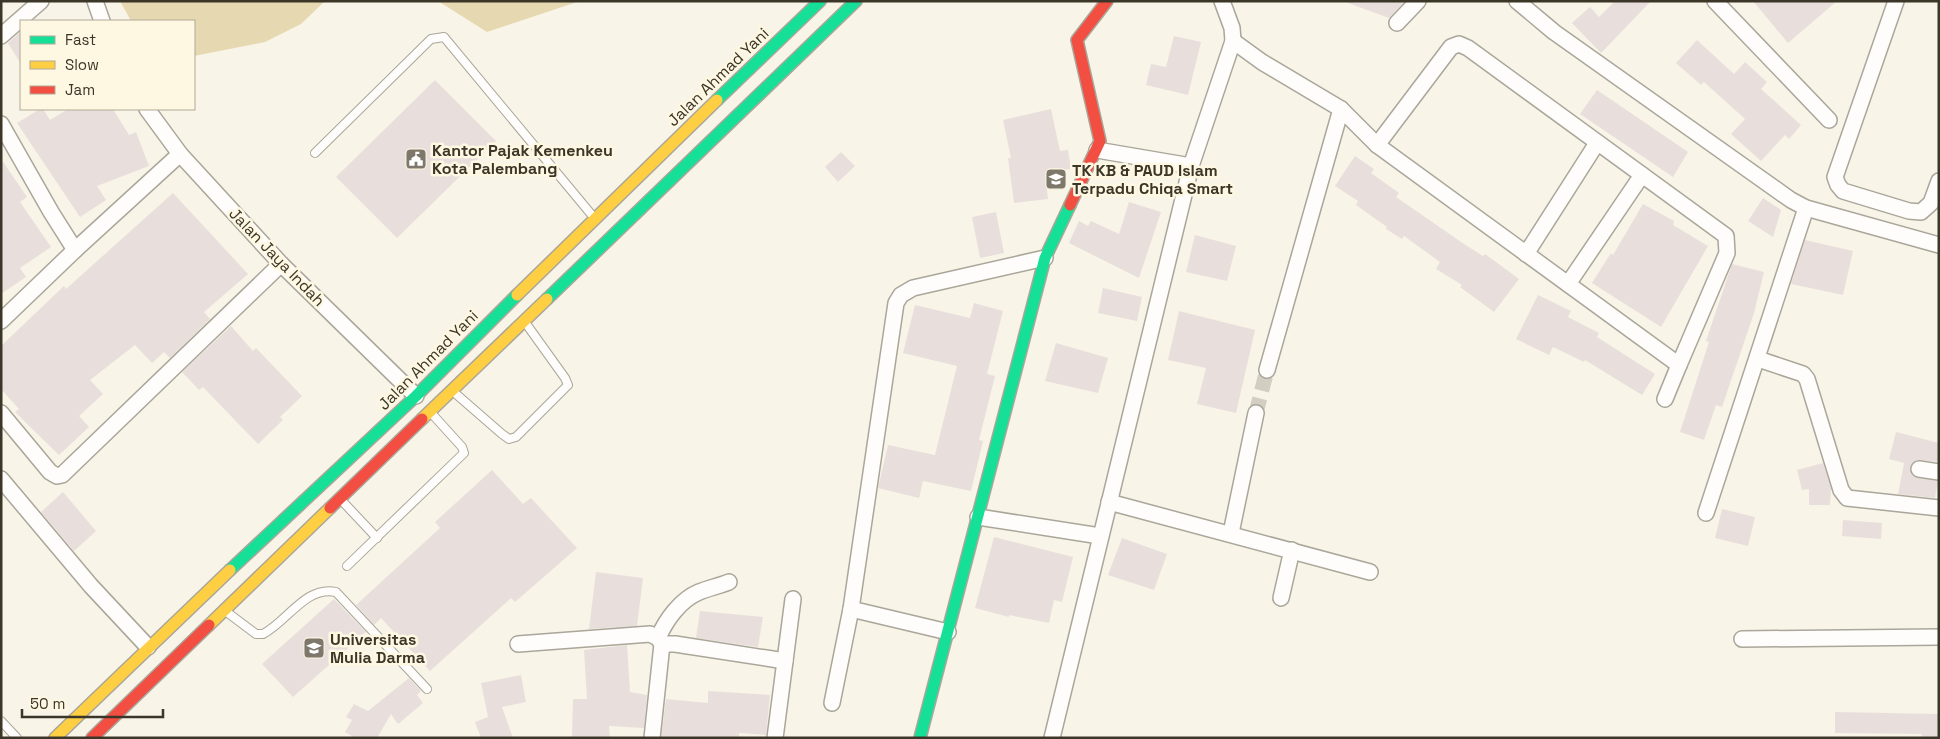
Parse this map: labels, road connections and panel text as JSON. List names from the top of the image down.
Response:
{
  "streets": {
    "main road": ["Jalan Ahmad Yani"],
    "street": ["Jalan Jaya Indah"]
  },
  "crossings": [
    ["Jalan Ahmad Yani", "Jalan Jaya Indah"]
  ],
  "places": {
    "public building": ["Kantor Pajak Kemenkeu Kota Palembang"],
    "school or university": ["TK KB & PAUD Islam Terpadu Chiqa Smart", "Universitas Mulia Darma"]
  },
  "legend": ["Fast", "Slow", "Jam"],
  "scale_bar": "50 m"
}
